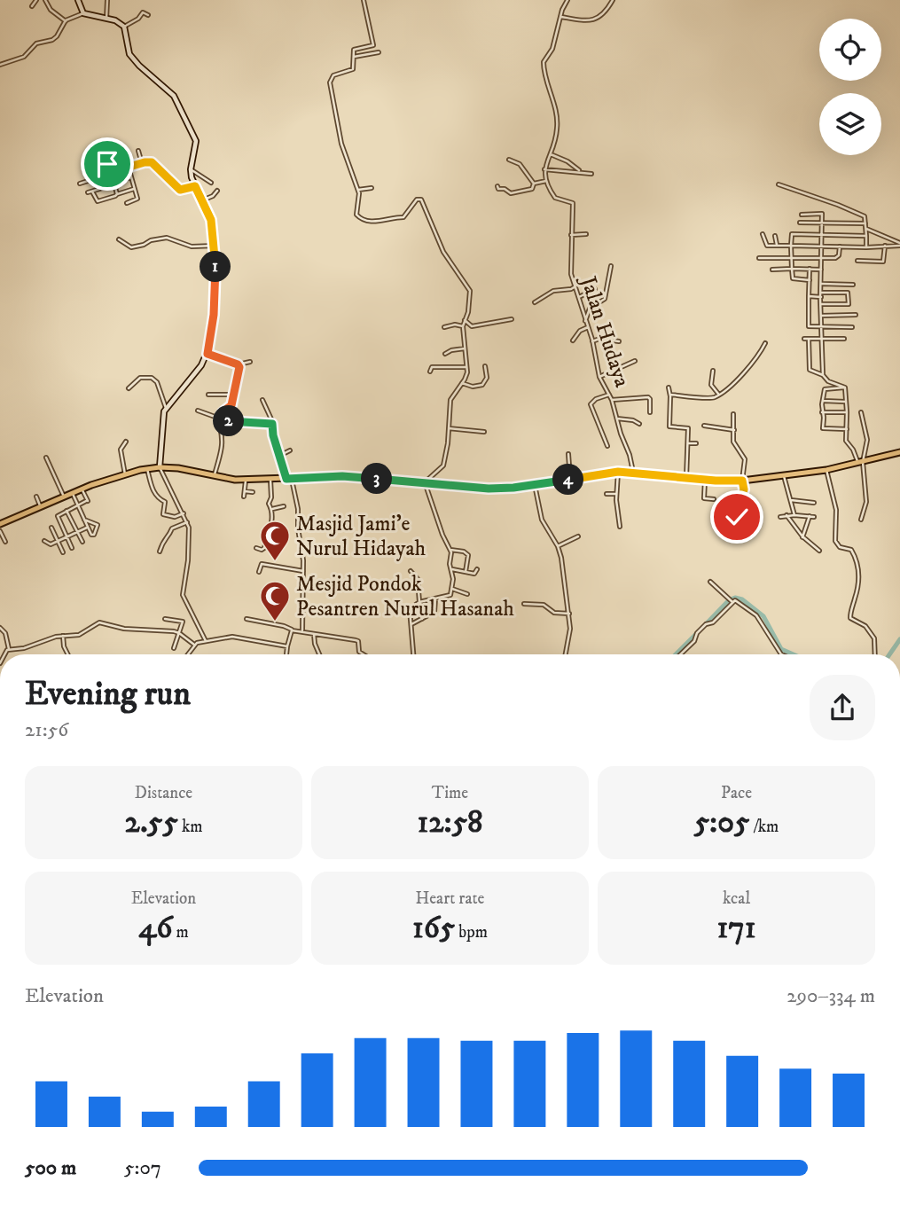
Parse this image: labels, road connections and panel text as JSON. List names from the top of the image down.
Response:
{
  "streets": {
    "street": ["Jalan Hudaya"]
  },
  "places": {
    "mosque": ["Masjid Jami'e Nurul Hidayah", "Mesjid Pondok Pesantren Nurul Hasanah"]
  },
  "page": {
    "pins": [
      "1",
      "2",
      "3",
      "4"
    ],
    "heading": ["Evening run", "21:56"],
    "stats": [
      ["Distance", "2.55 km"],
      ["Time", "12:58"],
      ["Pace", "5:05 /km"],
      ["Elevation", "46 m"],
      ["Heart rate", "165 bpm"],
      ["kcal", "171"]
    ],
    "chart": ["Elevation", "290–334 m"],
    "list": [
      {
        "name": "500 m",
        "note": "5:07"
      }
    ]
  }
}
